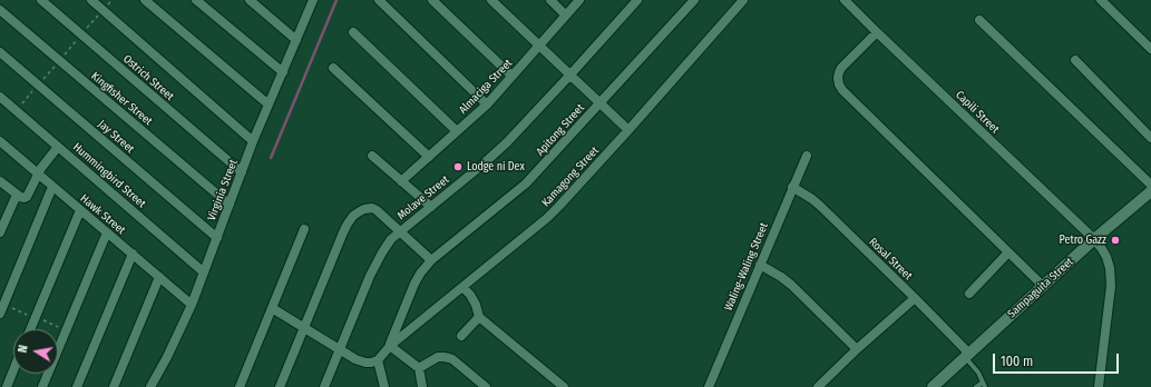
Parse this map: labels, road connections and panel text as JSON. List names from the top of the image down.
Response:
{
  "streets": {
    "street": [
      "Ostrich Street",
      "Almaciga Street",
      "Kingfisher Street",
      "Capili Street",
      "Apitong Street",
      "Jay Street",
      "Hummingbird Street",
      "Kamagong Street",
      "Virginia Street",
      "Molave Street",
      "Hawk Street",
      "Rosal Street",
      "Waling-Waling Street",
      "Sampaguita Street"
    ]
  },
  "crossings": [
    ["Ostrich Street", "Virginia Street"],
    ["Kingfisher Street", "Virginia Street"],
    ["Capili Street", "Sampaguita Street"],
    ["Apitong Street", "Kamagong Street"],
    ["Jay Street", "Virginia Street"],
    ["Hummingbird Street", "Virginia Street"],
    ["Virginia Street", "Hawk Street"],
    ["Rosal Street", "Waling-Waling Street"],
    ["Rosal Street", "Sampaguita Street"]
  ],
  "places": ["Lodge ni Dex", "Petro Gazz"],
  "scale_bar": "100 m",
  "north": "left"
}
